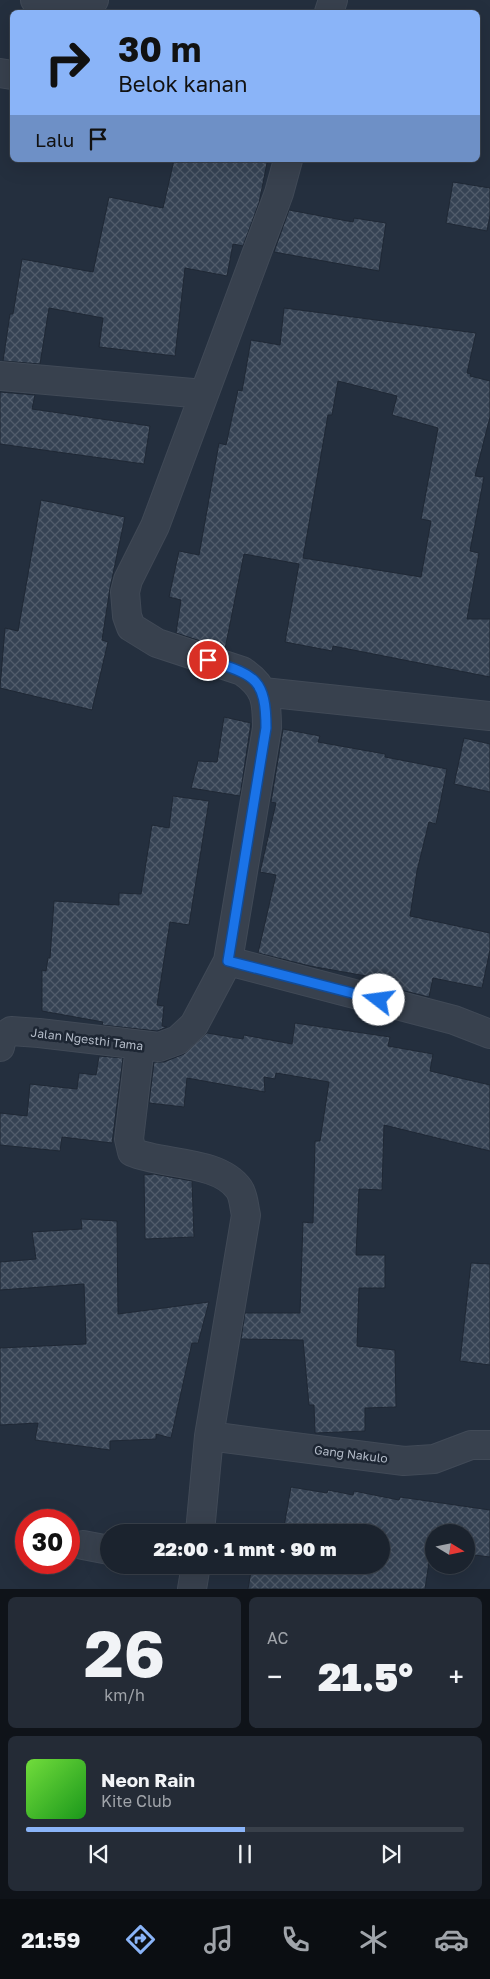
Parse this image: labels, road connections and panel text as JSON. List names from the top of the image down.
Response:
{
  "streets": {
    "street": ["Jalan Ngesthi Tama", "Gang Nakulo"]
  },
  "north": "right",
  "page": {
    "turn": ["30 m", "Belok kanan"],
    "then": "Lalu",
    "limit": "30",
    "trip": "22:00 · 1 mnt · 90 m",
    "tile": [
      ["26", "km/h"],
      "AC"
    ],
    "heat": ["−", "21.5°", "+"],
    "song": ["Neon Rain", "Kite Club"],
    "tabs": "21:59"
  }
}
